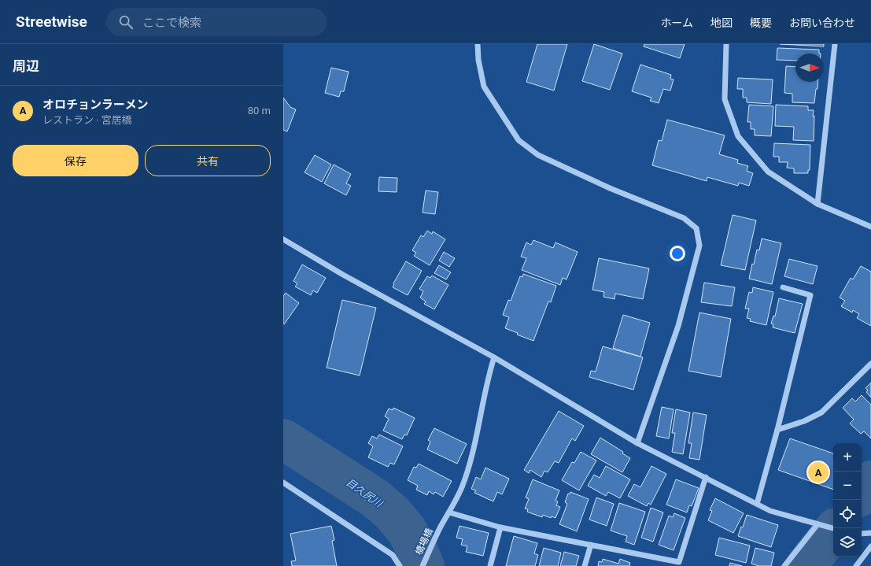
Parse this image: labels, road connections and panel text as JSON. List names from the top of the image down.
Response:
{
  "streets": {
    "street": ["橋場橋"]
  },
  "water": ["目久尻川"],
  "north": "right",
  "page": {
    "header": "Streetwise",
    "search": "ここで検索",
    "nav": [
      "ホーム",
      "地図",
      "概要",
      "お問い合わせ"
    ],
    "heading": "周辺",
    "list": [
      {
        "mark": "A",
        "name": "オロチョンラーメン",
        "note": "レストラン · 宮居橋",
        "value": "80 m"
      }
    ],
    "buttons": ["保存", "共有"],
    "map_buttons": ["+", "−"],
    "pins": "A"
  }
}
